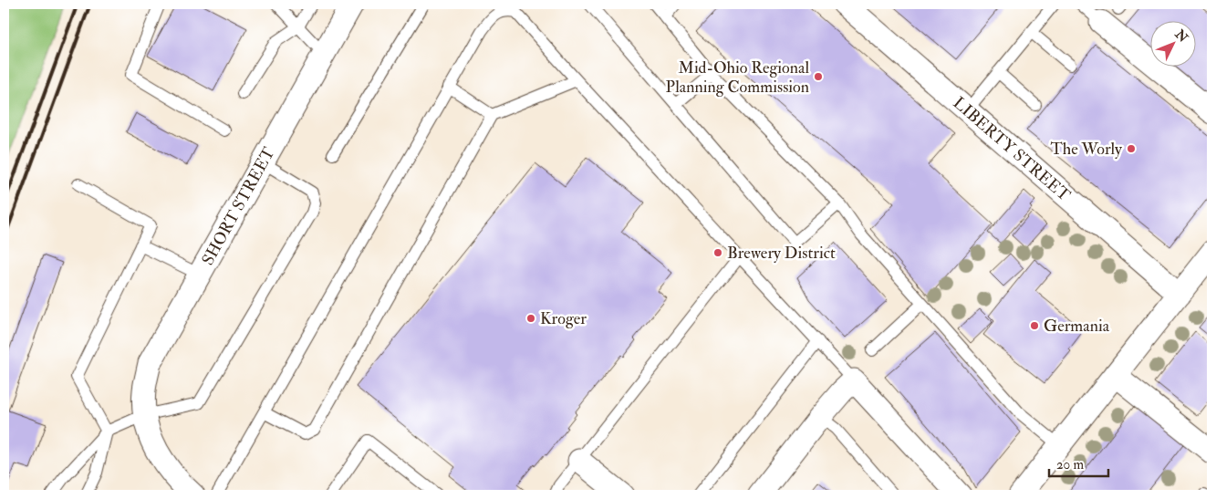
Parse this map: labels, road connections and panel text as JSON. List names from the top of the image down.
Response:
{
  "streets": {
    "street": ["LIBERTY STREET", "SHORT STREET"]
  },
  "places": [
    "Mid-Ohio Regional Planning Commission",
    "The Worly",
    "Brewery District",
    "Kroger",
    "Germania"
  ],
  "scale_bar": "20 m",
  "north": "top right"
}
